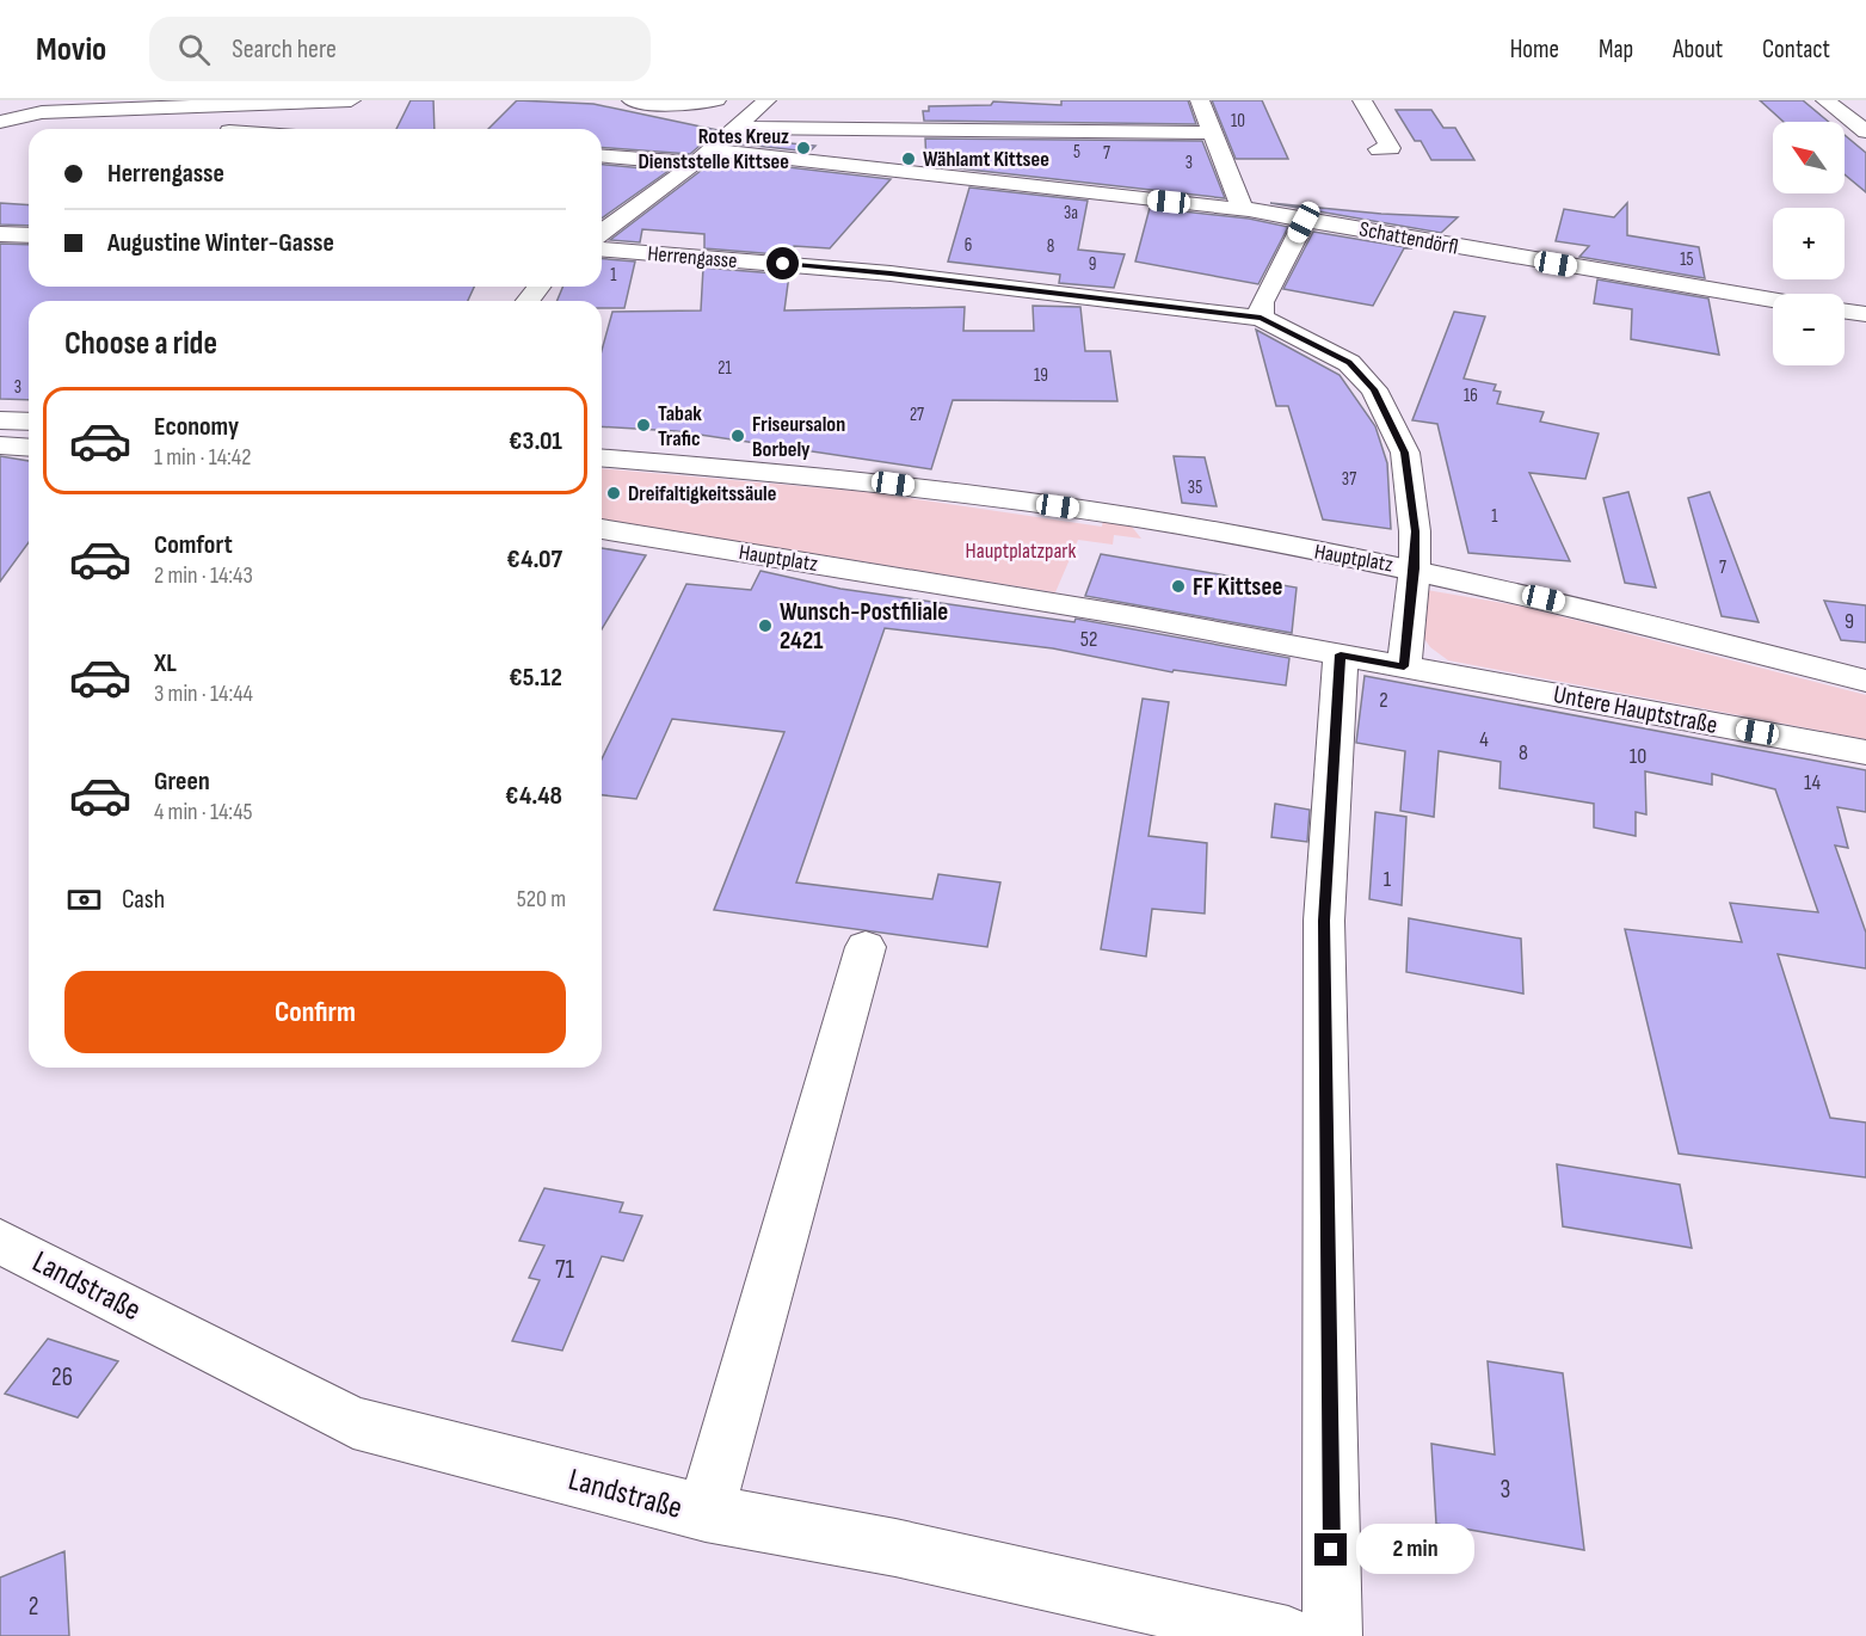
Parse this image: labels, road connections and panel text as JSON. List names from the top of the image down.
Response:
{
  "streets": {
    "street": [
      "Schattendörfl",
      "Herrengasse",
      "Hauptplatz",
      "Untere Hauptstraße",
      "Landstraße"
    ]
  },
  "crossings": [
    ["Herrengasse", "Hauptplatz"],
    ["Hauptplatz", "Untere Hauptstraße"]
  ],
  "parks": ["Hauptplatzpark"],
  "places": [
    "Rotes Kreuz Dienststelle Kittsee",
    "Wählamt Kittsee",
    "Tabak Trafic",
    "Friseursalon Borbely",
    "Dreifaltigkeitssäule",
    "FF Kittsee",
    "Wunsch-Postfiliale 2421"
  ],
  "house_numbers": [
    "10",
    "5",
    "7",
    "3",
    "3a",
    "6",
    "8",
    "15",
    "9",
    "1",
    "21",
    "19",
    "3",
    "16",
    "27",
    "37",
    "35",
    "1",
    "7",
    "9",
    "52",
    "2",
    "4",
    "8",
    "10",
    "14",
    "1",
    "71",
    "26",
    "3",
    "2"
  ],
  "north": "top left",
  "page": {
    "header": "Movio",
    "search": "Search here",
    "nav": [
      "Home",
      "Map",
      "About",
      "Contact"
    ],
    "map_buttons": ["+", "−"],
    "banner": ["Herrengasse", "Augustine Winter-Gasse"],
    "heading": "Choose a ride",
    "list": [
      {
        "name": "Economy",
        "note": "1 min · 14:42",
        "value": "€3.01"
      },
      {
        "name": "Comfort",
        "note": "2 min · 14:43",
        "value": "€4.07"
      },
      {
        "name": "XL",
        "note": "3 min · 14:44",
        "value": "€5.12"
      },
      {
        "name": "Green",
        "note": "4 min · 14:45",
        "value": "€4.48"
      }
    ],
    "pay": ["Cash", "520 m"],
    "buttons": "Confirm",
    "bubble": "2 min"
  }
}
